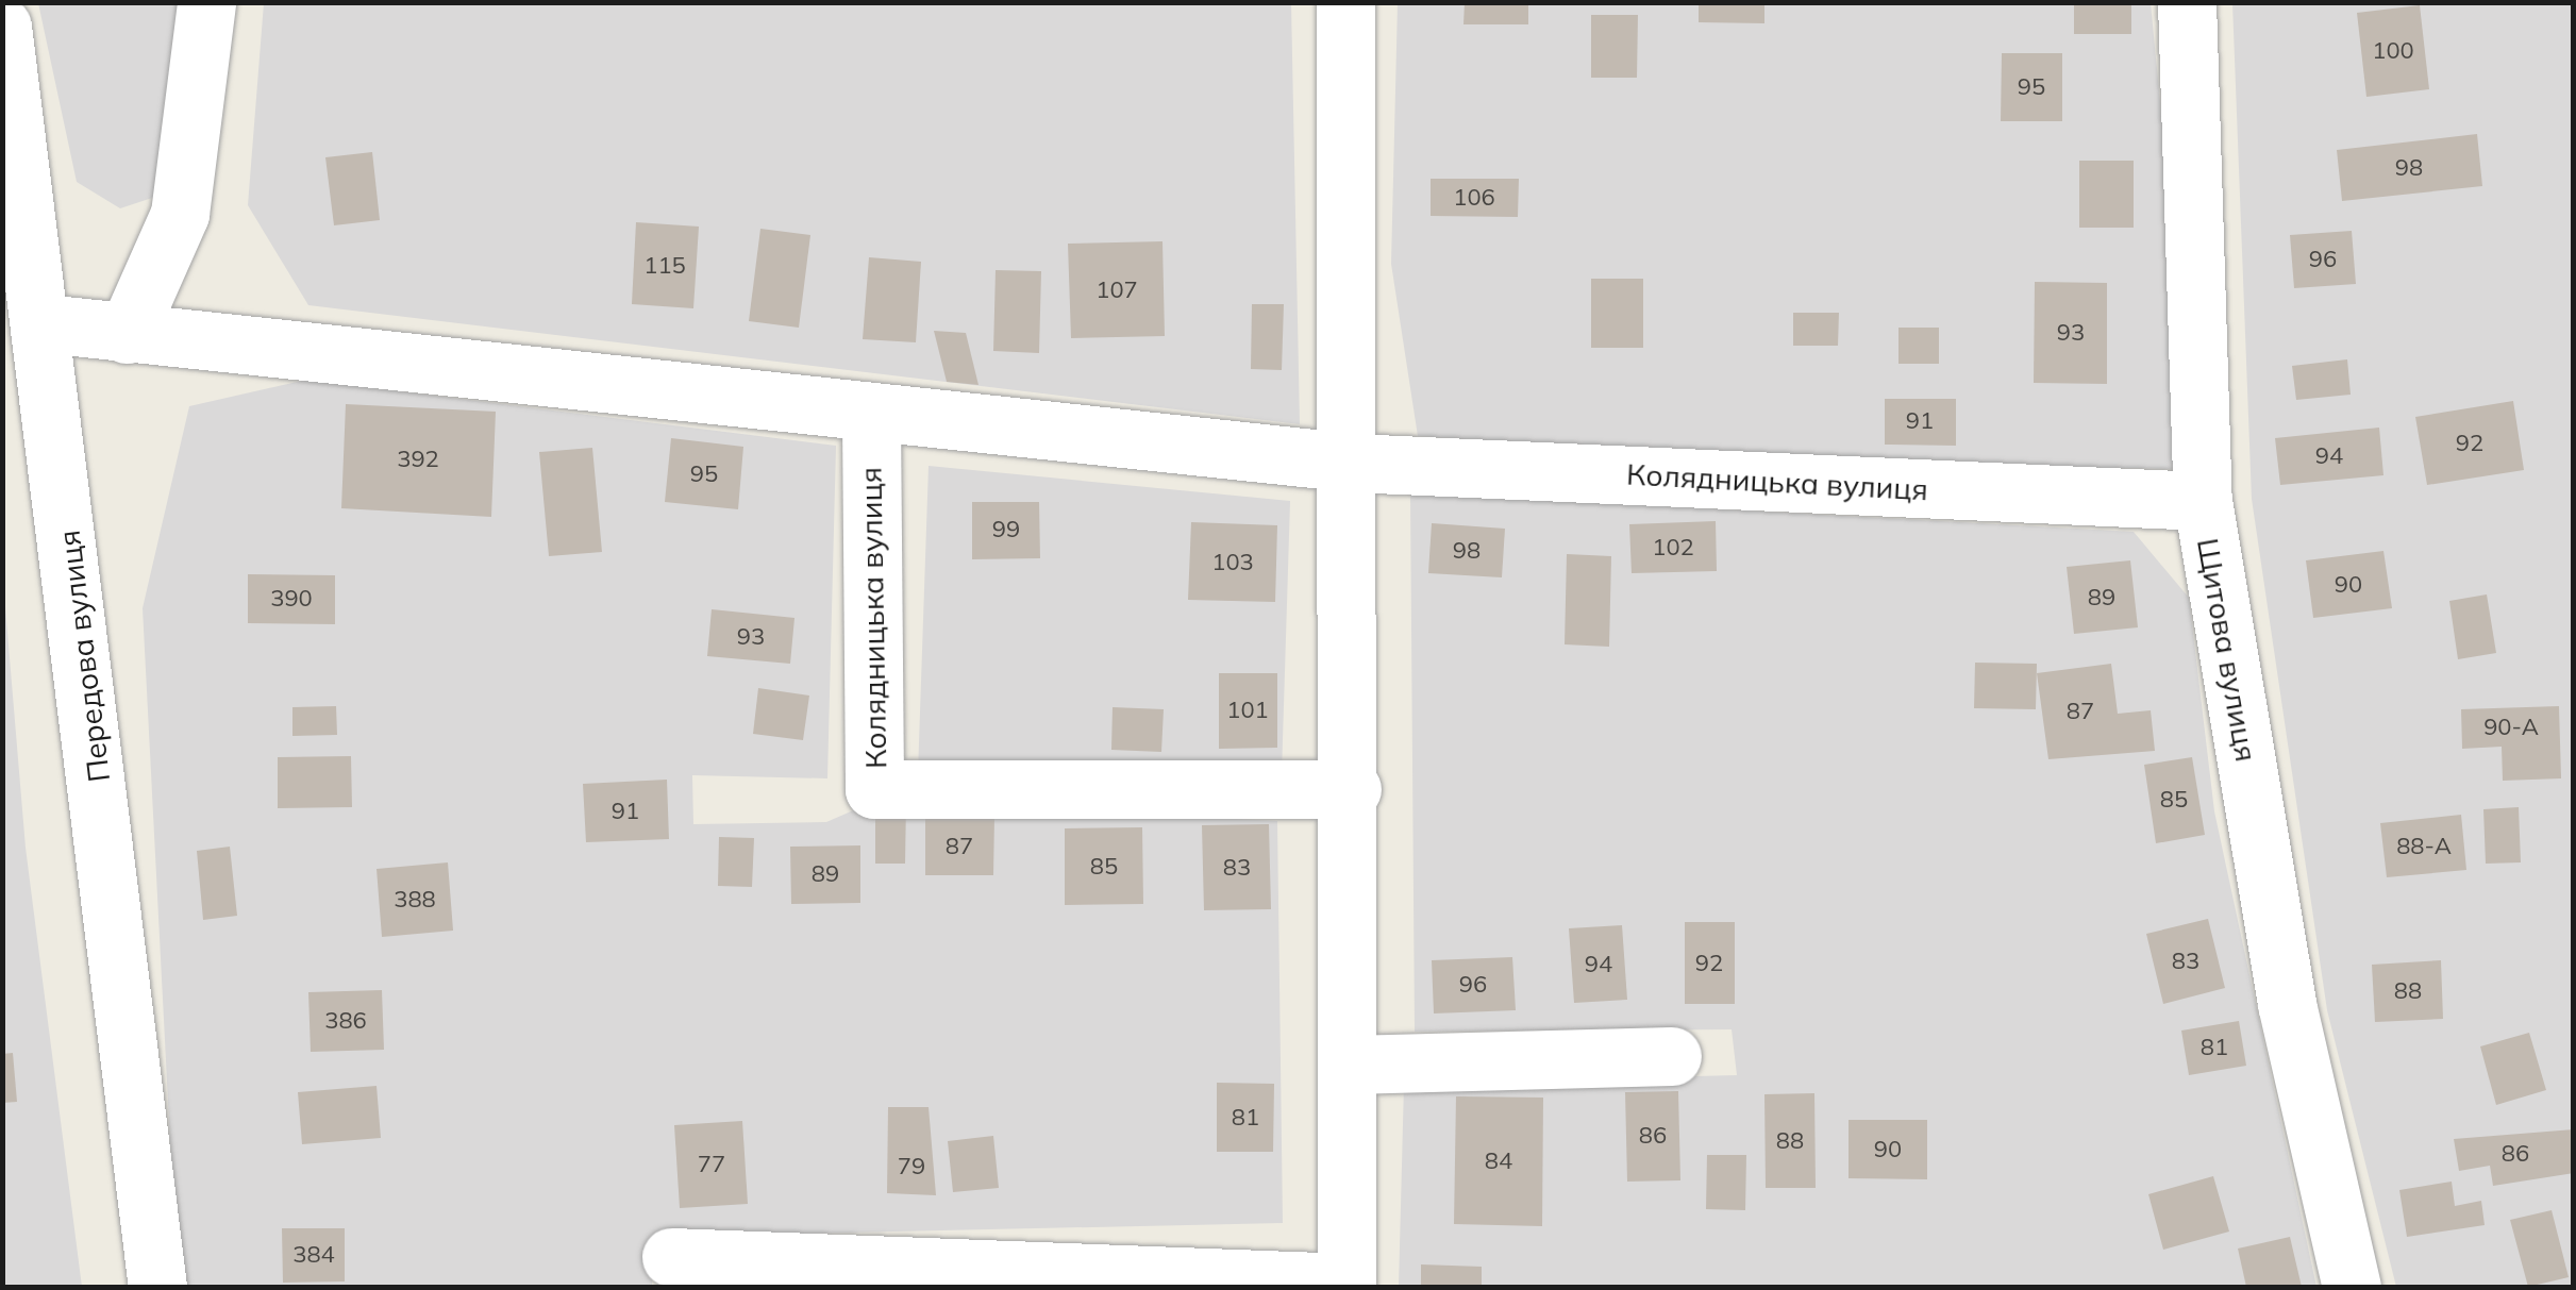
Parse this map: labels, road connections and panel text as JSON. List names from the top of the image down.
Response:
{
  "streets": {
    "street": ["Колядницька вулиця", "Щитова вулиця", "Передова вулиця"]
  },
  "crossings": [
    ["Колядницька вулиця", "Щитова вулиця"],
    ["Колядницька вулиця", "Передова вулиця"]
  ],
  "house_numbers": [
    "100",
    "95",
    "98",
    "106",
    "96",
    "115",
    "107",
    "93",
    "91",
    "92",
    "94",
    "392",
    "95",
    "99",
    "102",
    "98",
    "103",
    "90",
    "89",
    "390",
    "93",
    "101",
    "87",
    "90-А",
    "85",
    "91",
    "87",
    "88-А",
    "85",
    "83",
    "89",
    "388",
    "83",
    "92",
    "94",
    "96",
    "88",
    "386",
    "81",
    "81",
    "86",
    "88",
    "90",
    "86",
    "84",
    "77",
    "79",
    "384"
  ]
}
